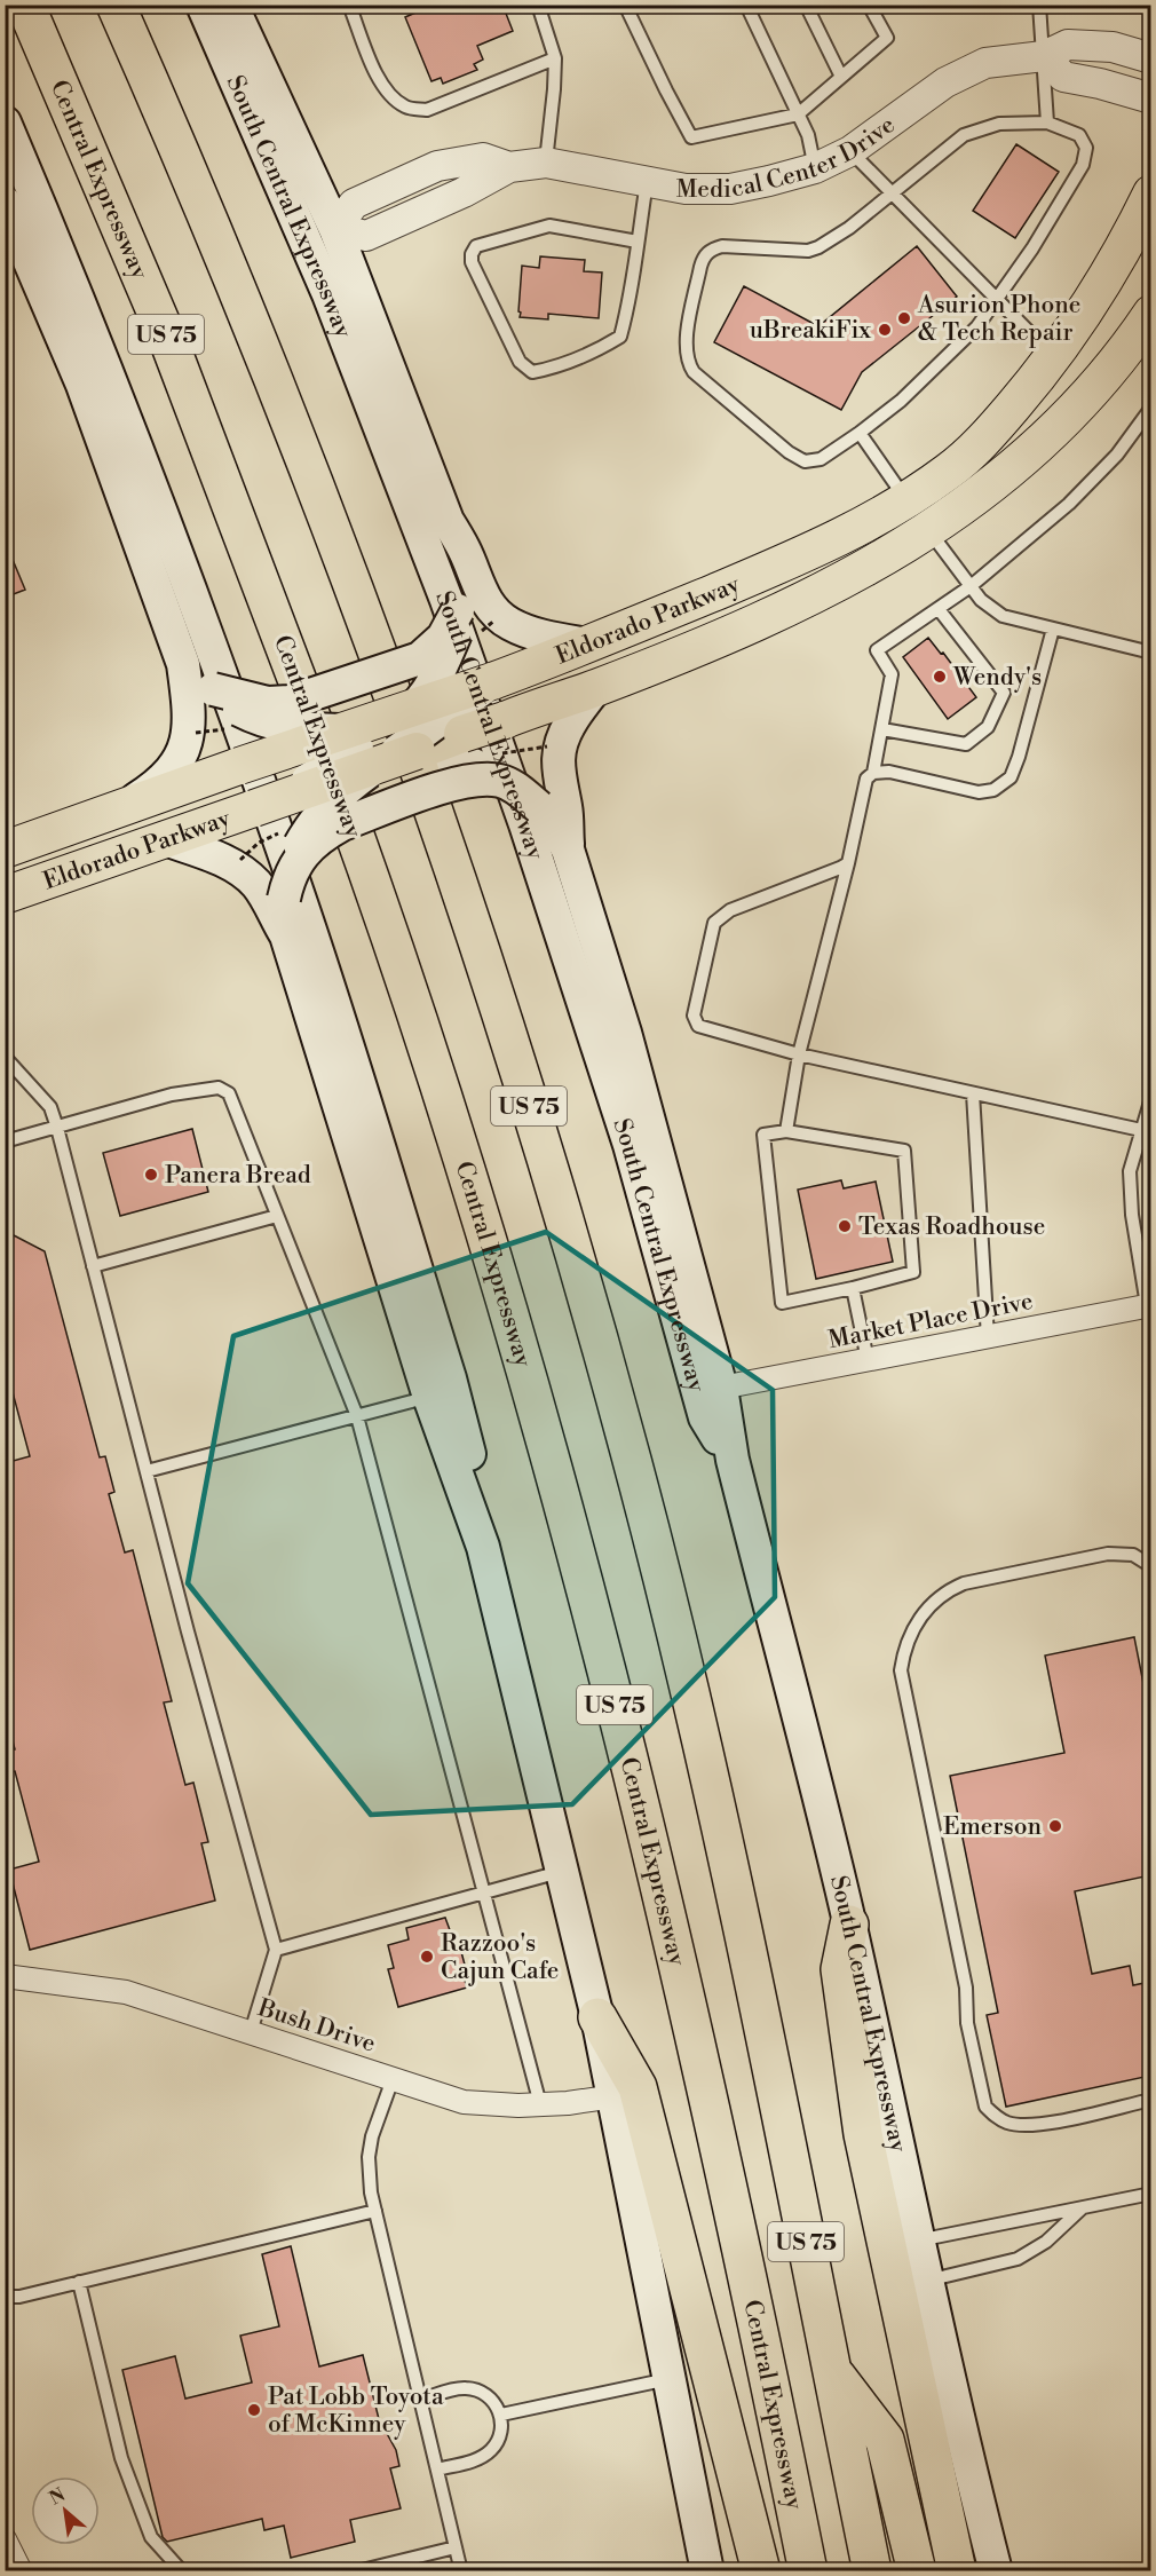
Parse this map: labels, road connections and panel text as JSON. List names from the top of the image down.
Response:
{
  "streets": {
    "highway": ["Central Expressway", "US 75"],
    "main road": ["South Central Expressway", "Eldorado Parkway"],
    "street": ["Medical Center Drive", "Market Place Drive", "Bush Drive"]
  },
  "crossings": [
    ["Medical Center Drive", "South Central Expressway"],
    ["South Central Expressway", "Market Place Drive"]
  ],
  "places": [
    "Asurion Phone & Tech Repair",
    "uBreakiFix",
    "Wendy's",
    "Panera Bread",
    "Texas Roadhouse",
    "Emerson",
    "Razzoo's Cajun Cafe",
    "Pat Lobb Toyota of McKinney"
  ],
  "north": "top left"
}
